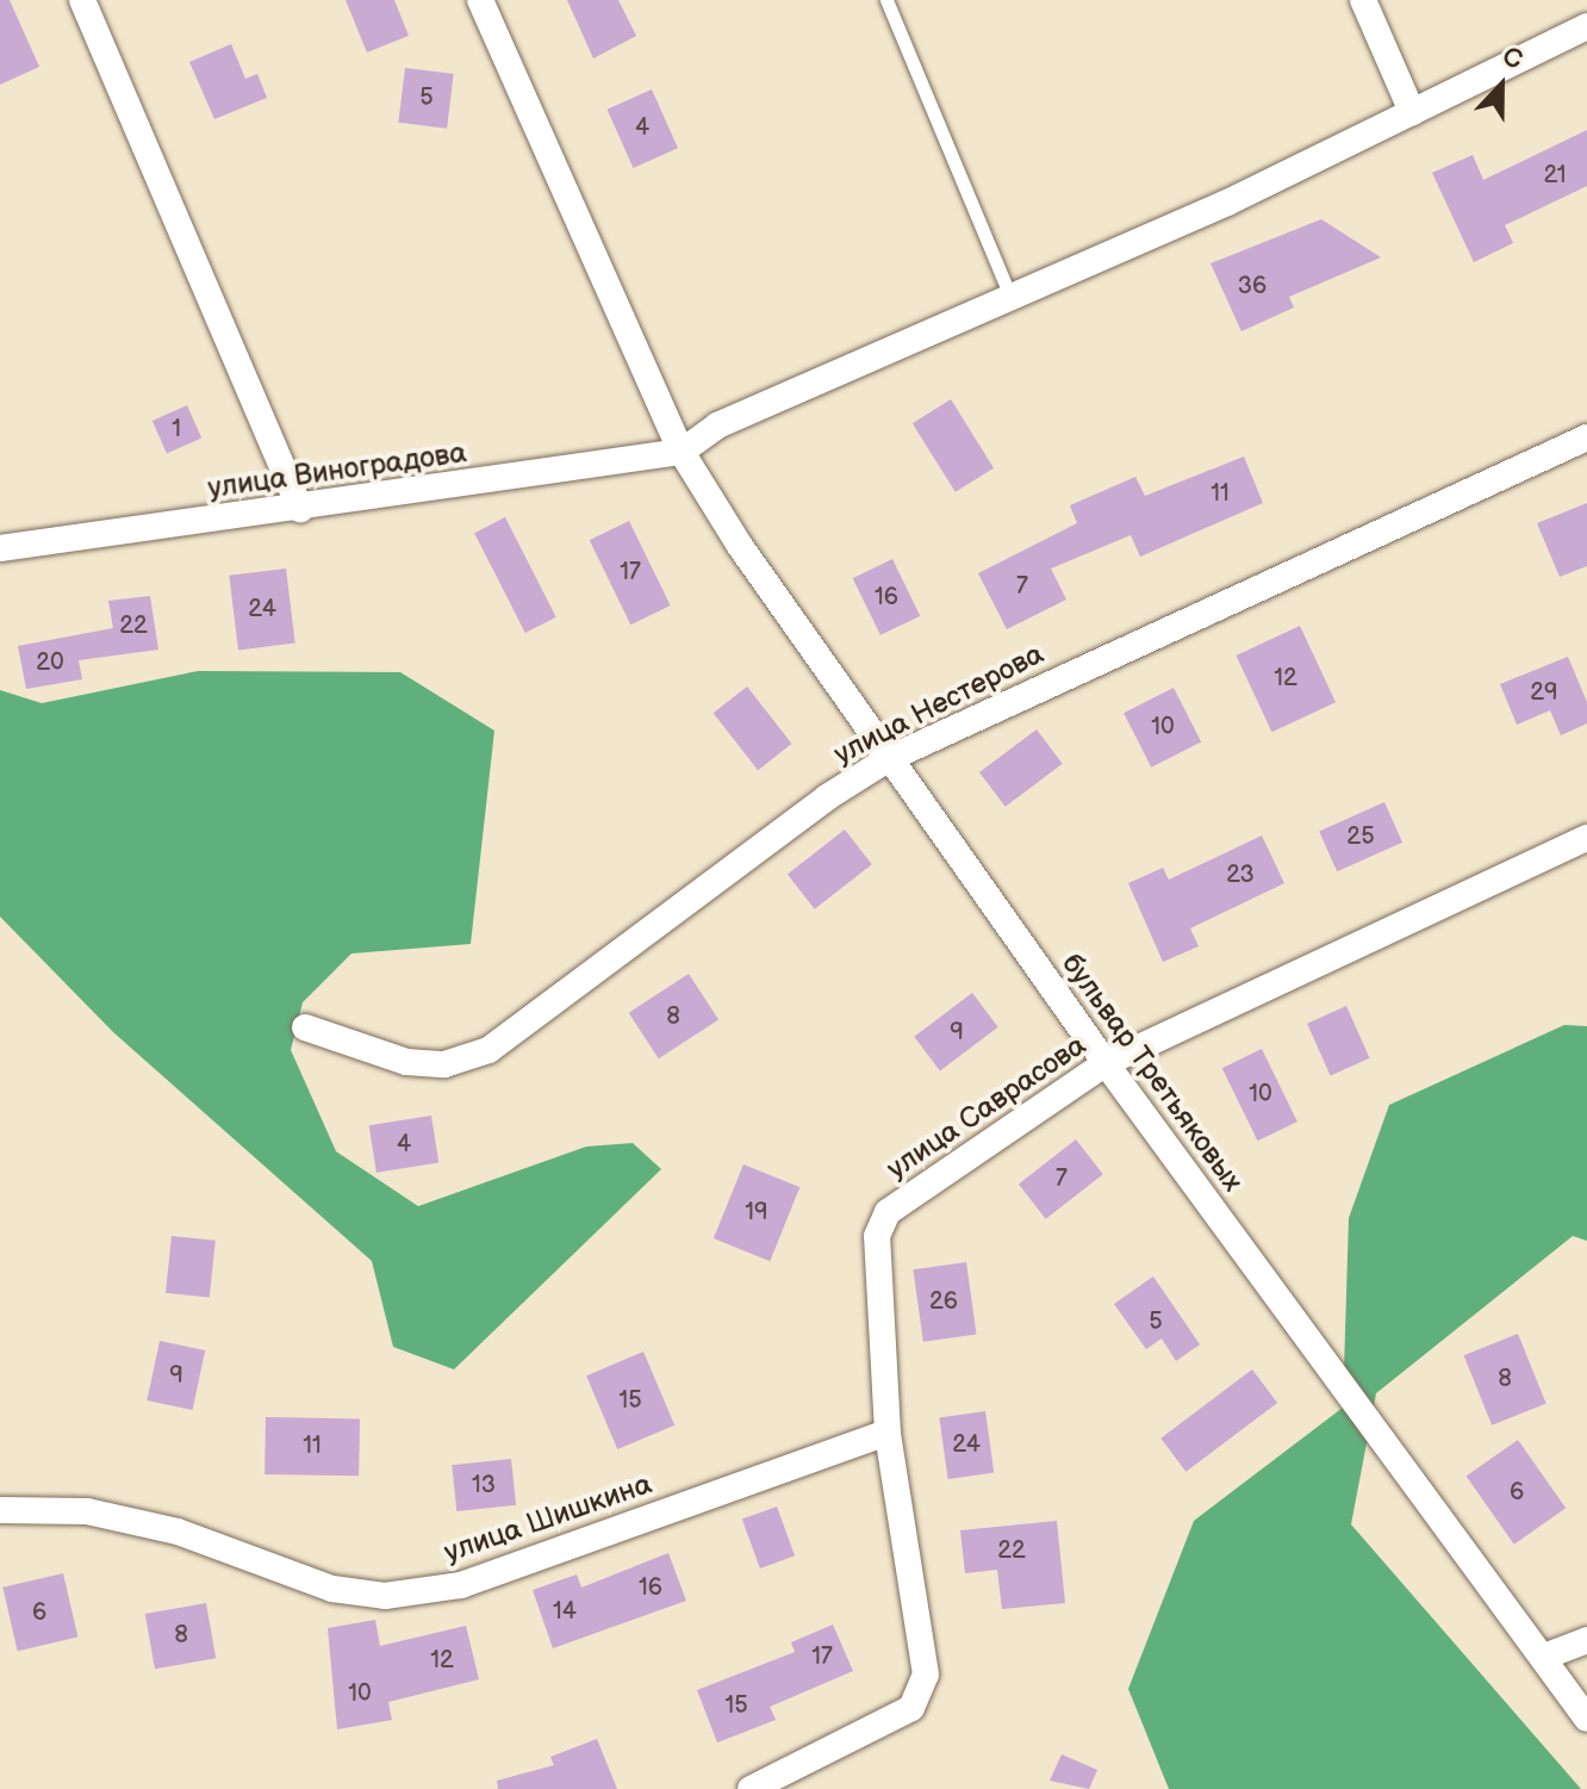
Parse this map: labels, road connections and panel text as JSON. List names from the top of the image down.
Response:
{
  "streets": {
    "street": [
      "улица Виноградова",
      "улица Нестерова",
      "бульвар Третьяковых",
      "улица Саврасова",
      "улица Шишкина"
    ]
  },
  "crossings": [
    ["улица Виноградова", "бульвар Третьяковых"],
    ["улица Нестерова", "бульвар Третьяковых"],
    ["бульвар Третьяковых", "улица Саврасова"],
    ["улица Саврасова", "улица Шишкина"]
  ],
  "house_numbers": [
    "5",
    "4",
    "21",
    "36",
    "1",
    "11",
    "17",
    "7",
    "16",
    "24",
    "22",
    "20",
    "12",
    "29",
    "10",
    "25",
    "23",
    "8",
    "9",
    "10",
    "4",
    "7",
    "19",
    "26",
    "5",
    "9",
    "8",
    "15",
    "24",
    "11",
    "13",
    "6",
    "22",
    "16",
    "14",
    "6",
    "8",
    "17",
    "12",
    "10",
    "15"
  ],
  "north": "top"
}
